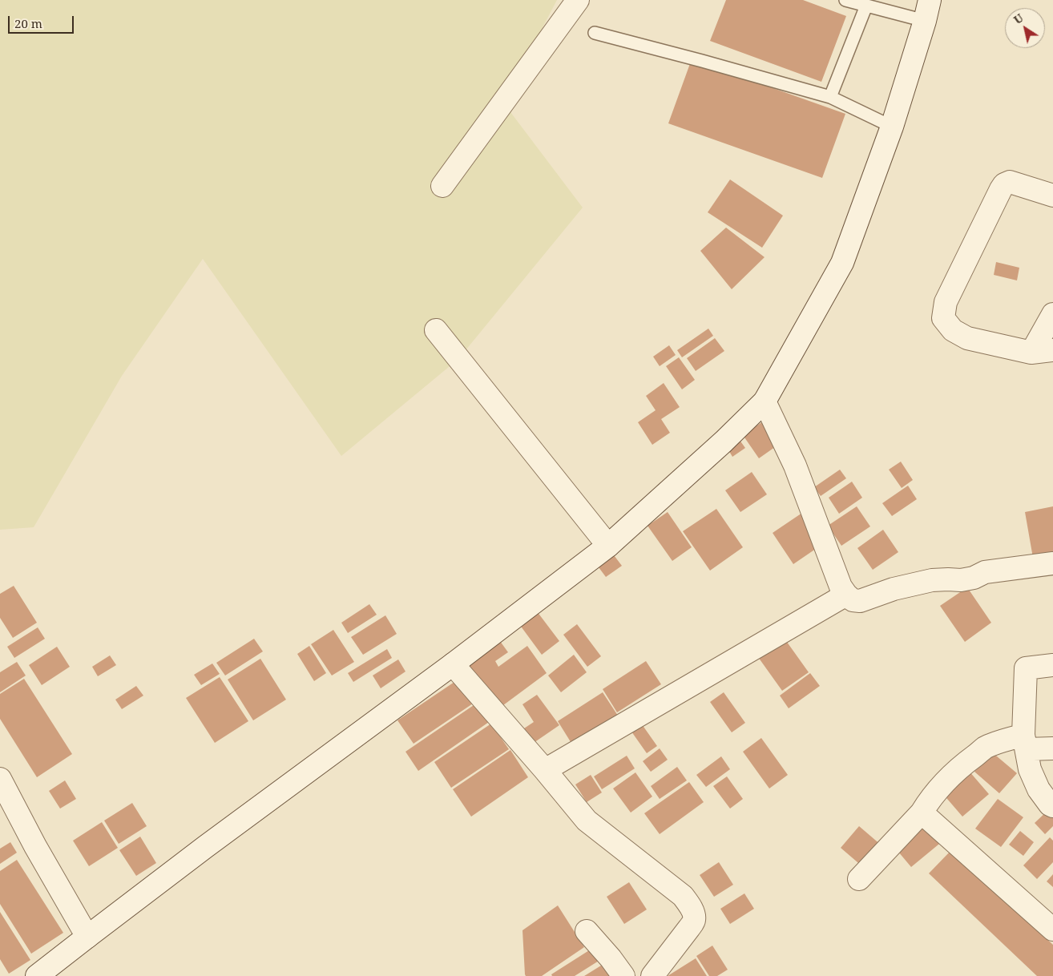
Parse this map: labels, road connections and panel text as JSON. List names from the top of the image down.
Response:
{
  "scale_bar": "20 m",
  "north": "top left"
}
